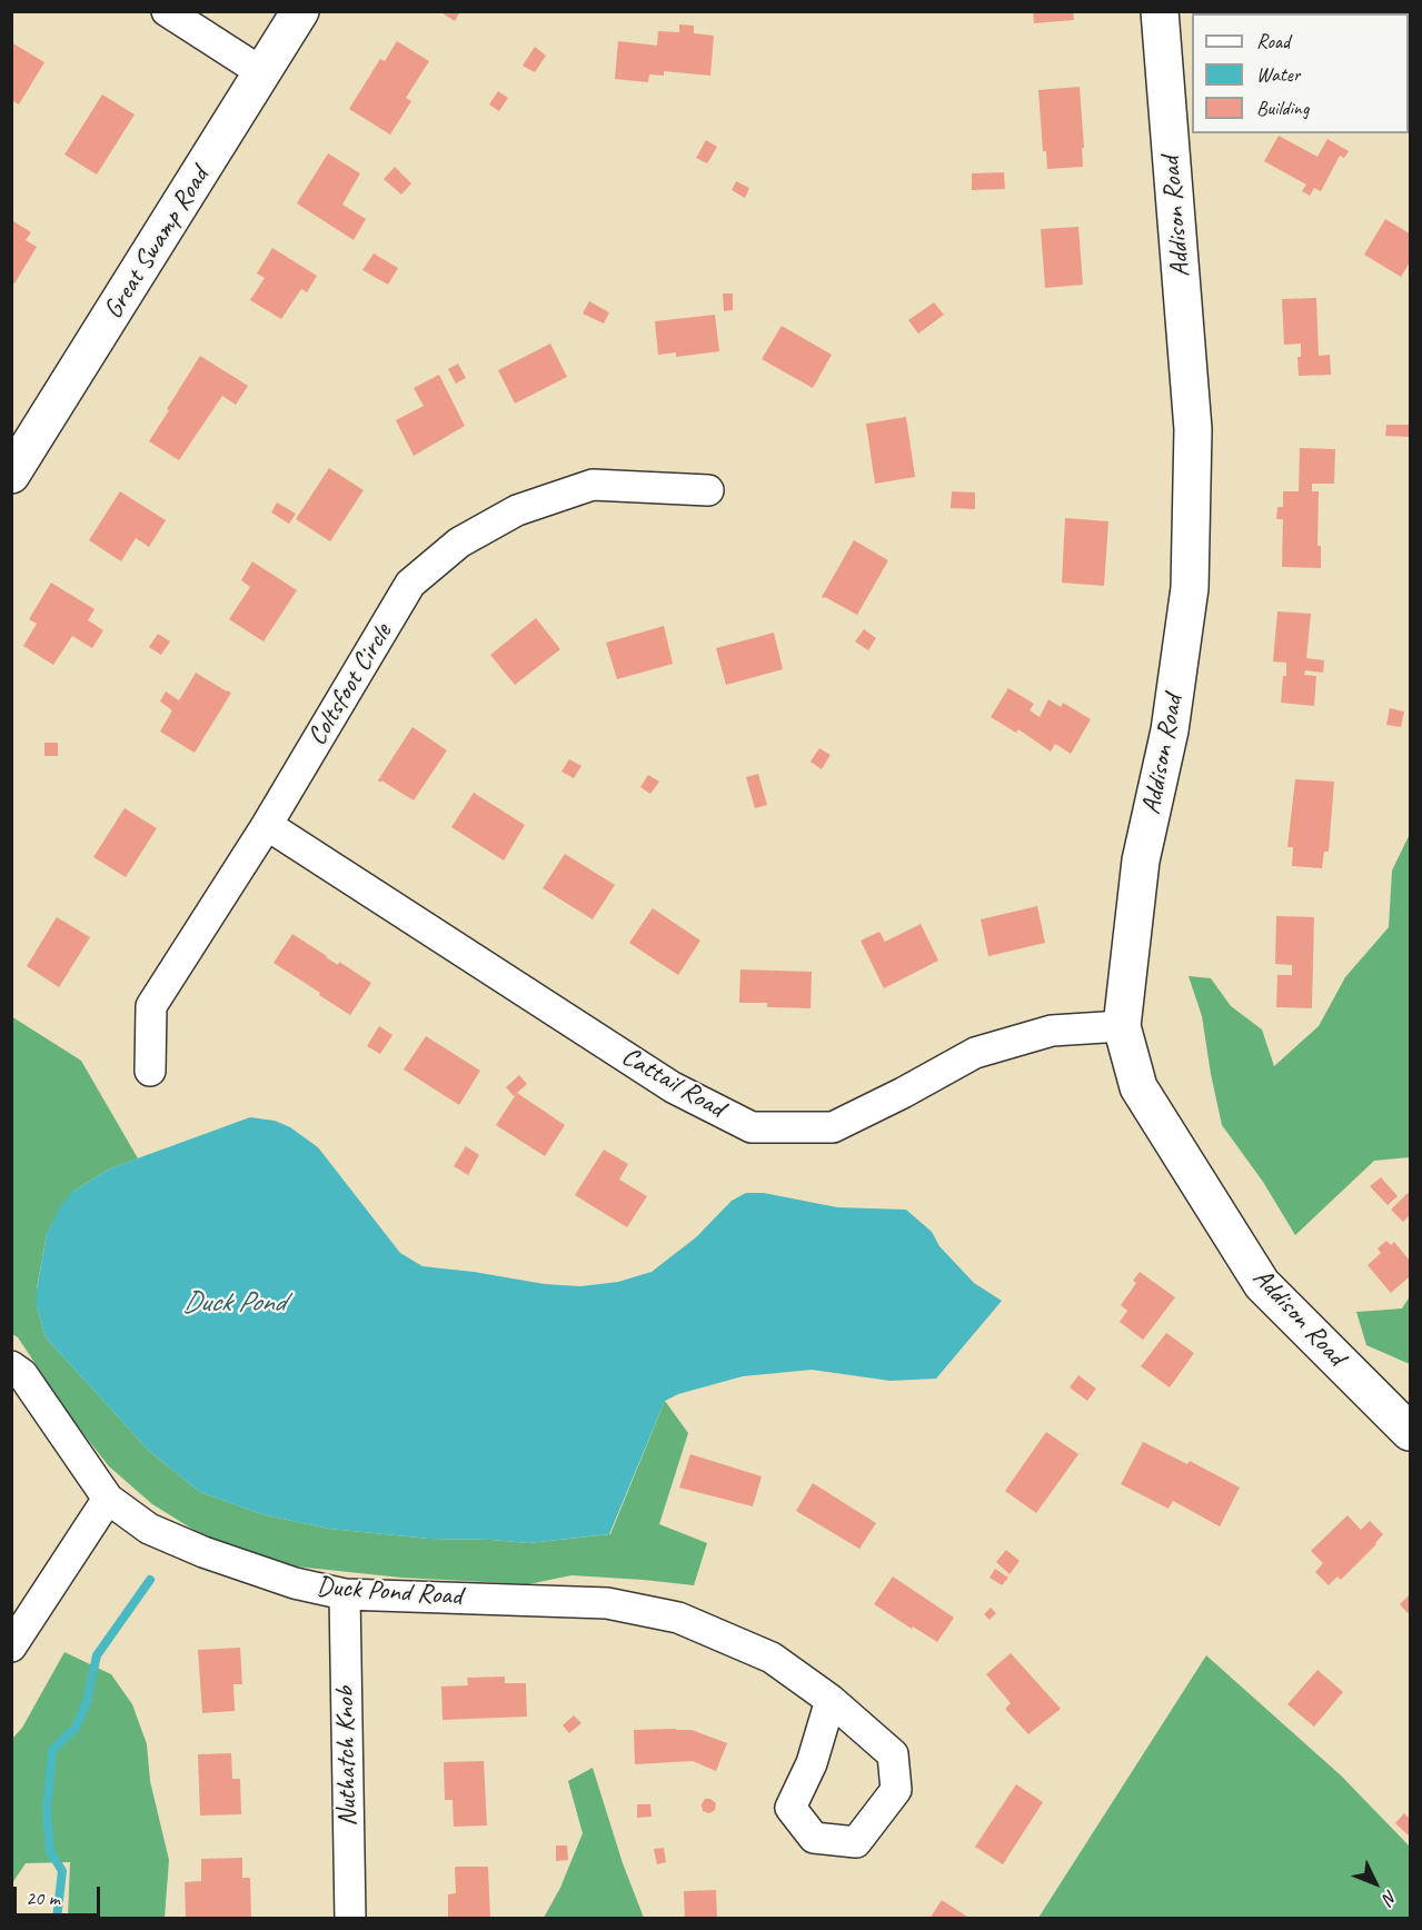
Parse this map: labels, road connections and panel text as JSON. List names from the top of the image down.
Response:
{
  "streets": {
    "main road": ["Addison Road", "Great Swamp Road"],
    "street": [
      "Coltsfoot Circle",
      "Cattail Road",
      "Duck Pond Road",
      "Nuthatch Knob"
    ]
  },
  "crossings": [
    ["Addison Road", "Cattail Road"],
    ["Coltsfoot Circle", "Cattail Road"],
    ["Duck Pond Road", "Nuthatch Knob"]
  ],
  "water": ["Duck Pond"],
  "legend": ["Road", "Water", "Building"],
  "scale_bar": "20 m",
  "north": "bottom right"
}
